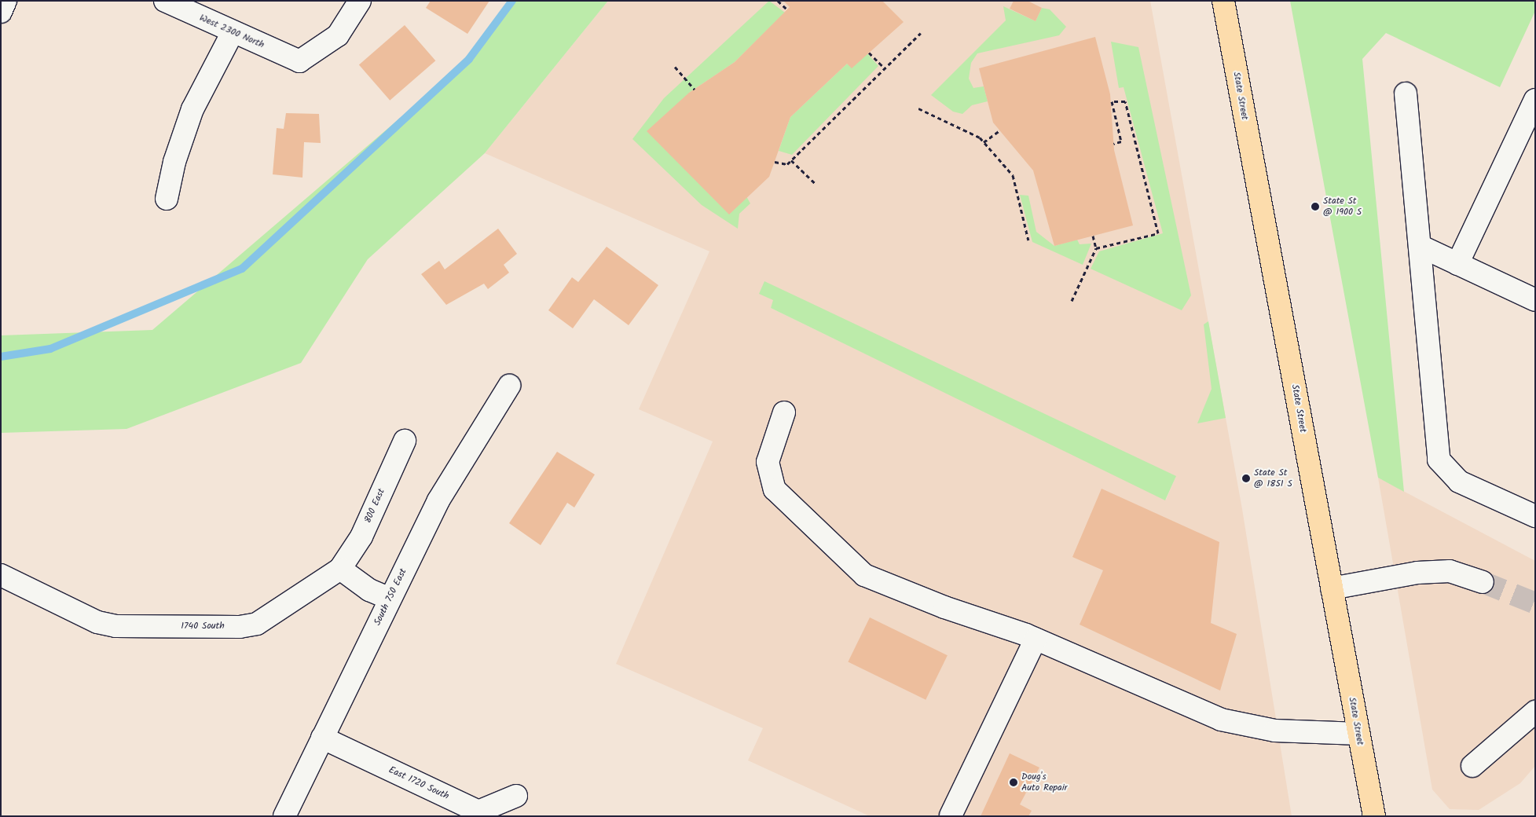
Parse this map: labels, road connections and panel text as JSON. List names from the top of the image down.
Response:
{
  "streets": {
    "main road": ["State Street"],
    "street": [
      "West 2300 North",
      "800 East",
      "South 750 East",
      "1740 South",
      "East 1720 South"
    ]
  },
  "crossings": [
    ["800 East", "1740 South"],
    ["South 750 East", "East 1720 South"]
  ],
  "places": ["State St @ 1900 S", "State St @ 1851 S", "Doug's Auto Repair"]
}
